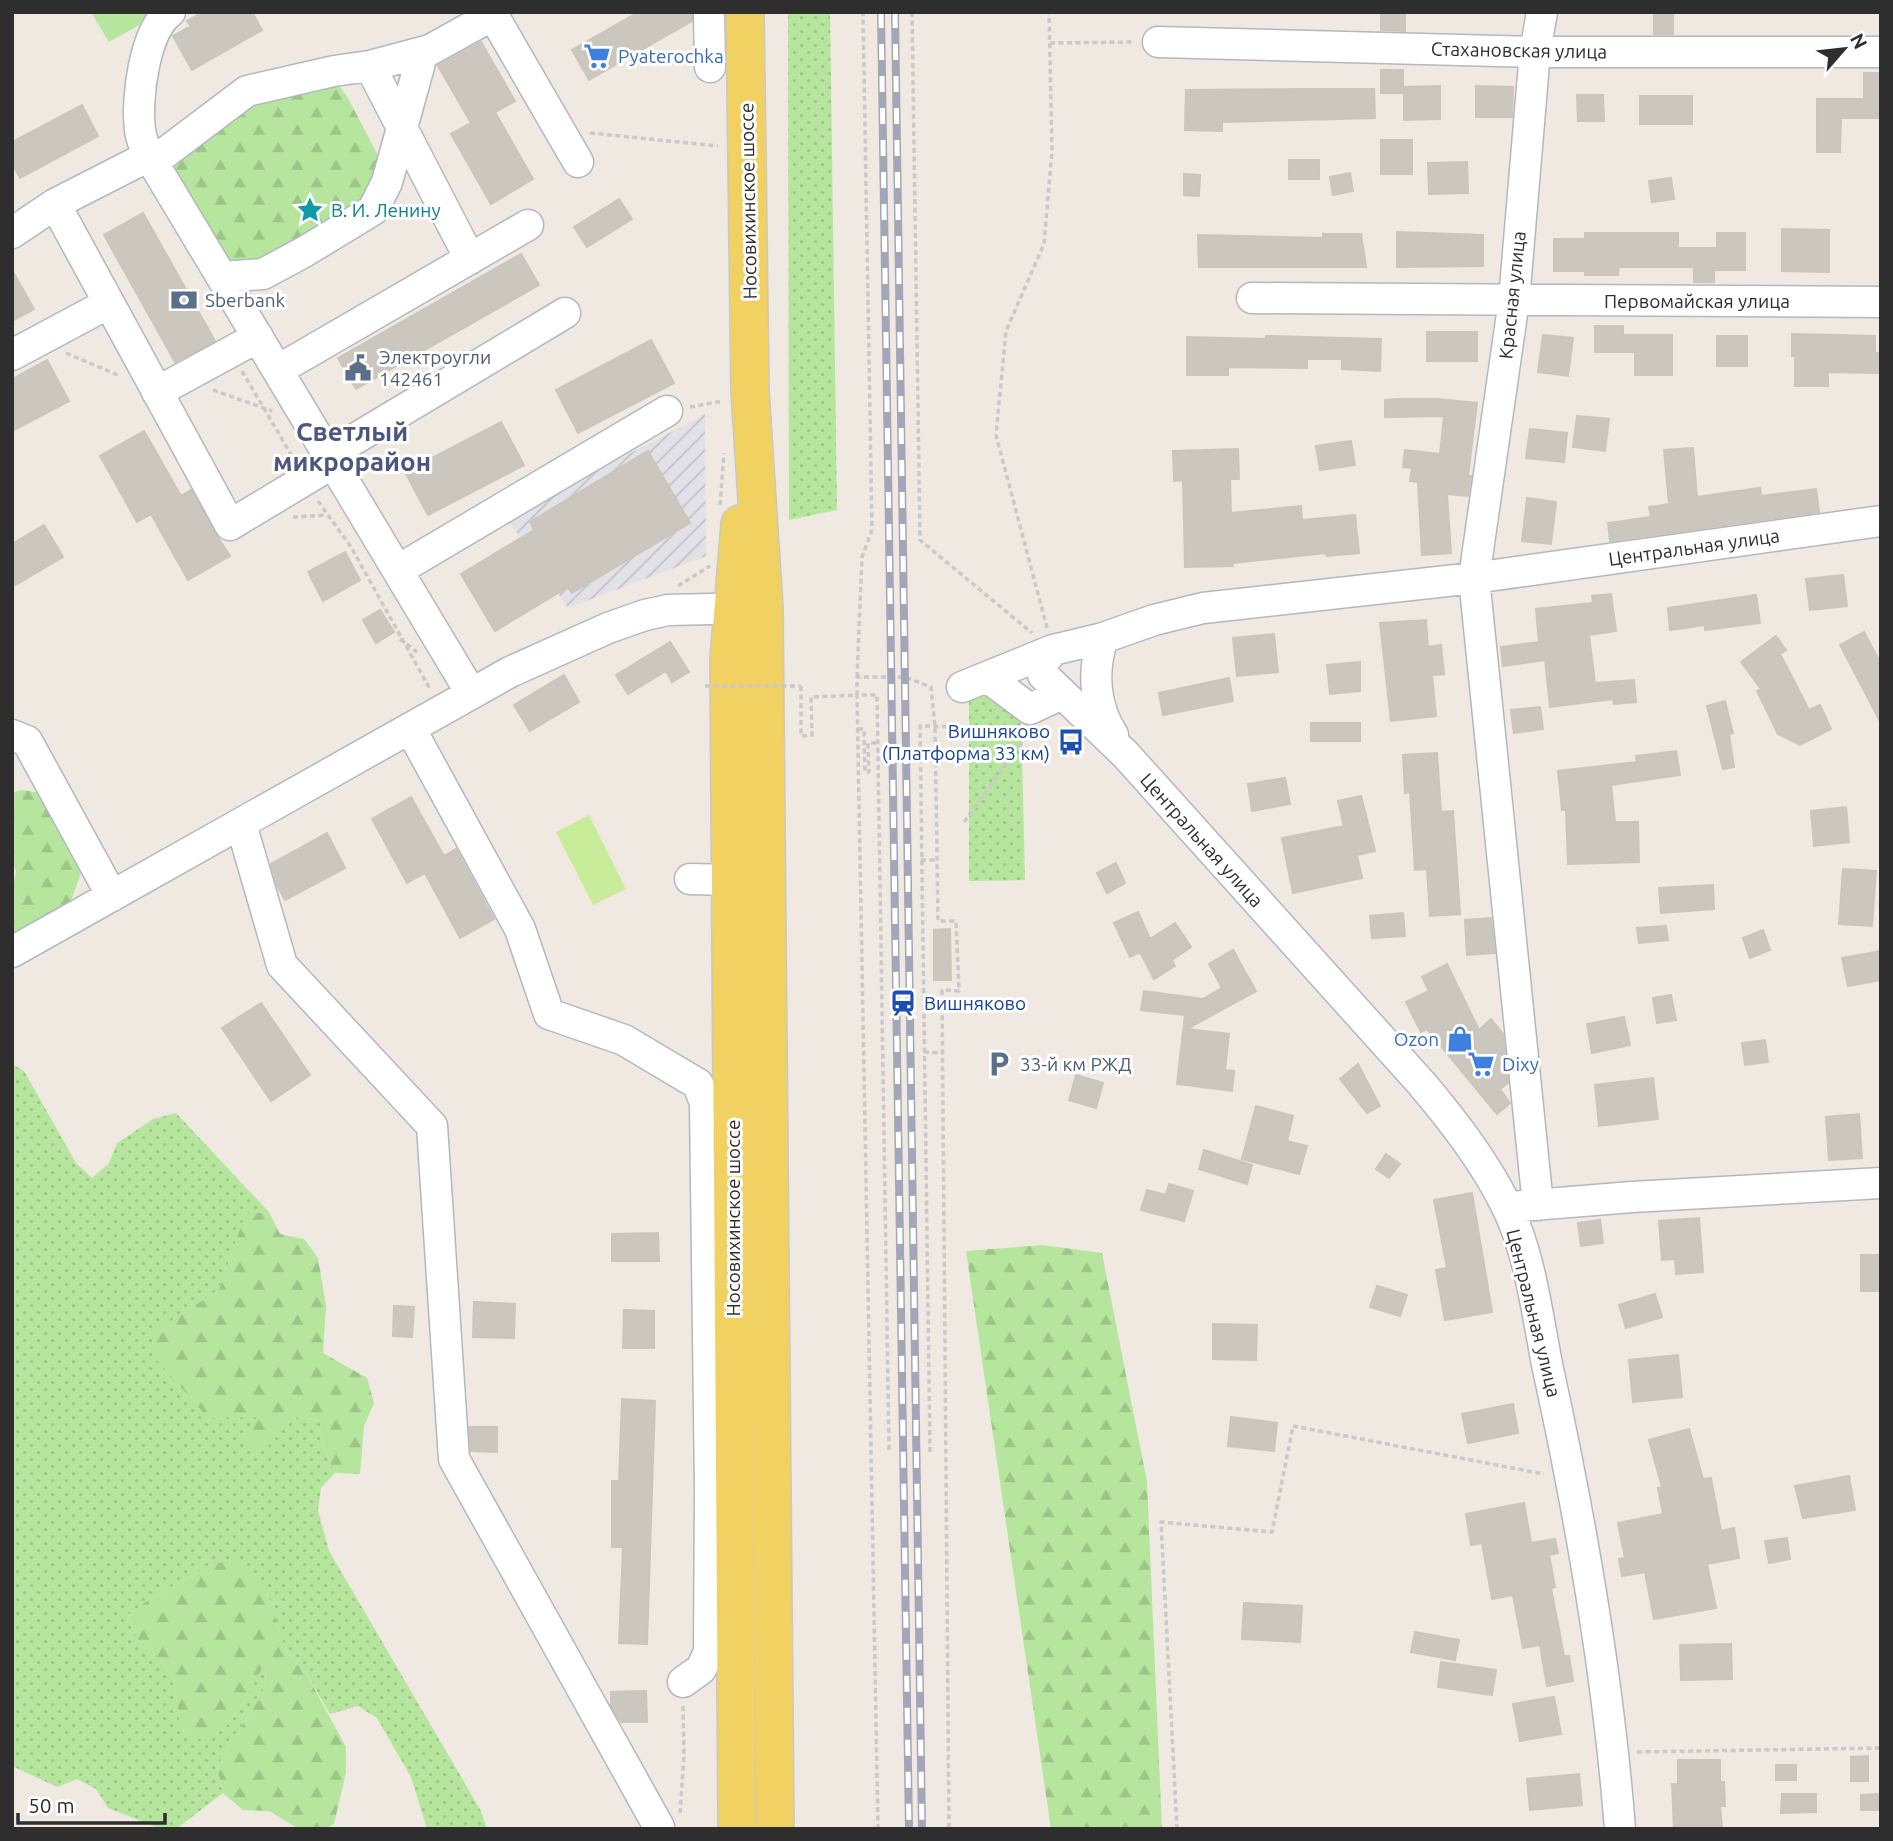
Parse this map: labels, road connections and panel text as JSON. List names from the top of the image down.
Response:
{
  "streets": {
    "main road": ["Носовихинское шоссе"],
    "street": [
      "Стахановская улица",
      "Красная улица",
      "Первомайская улица",
      "Центральная улица"
    ]
  },
  "crossings": [
    ["Стахановская улица", "Красная улица"],
    ["Красная улица", "Первомайская улица"],
    ["Красная улица", "Центральная улица"]
  ],
  "districts": ["Светлый микрорайон"],
  "places": {
    "supermarket": ["Pyaterochka", "Dixy"],
    "place": ["В. И. Ленину"],
    "bank": ["Sberbank"],
    "public building": ["Электроугли 142461"],
    "bus stop": ["Вишняково (Платформа 33 км)"],
    "station": ["Вишняково"],
    "shop": ["Ozon"],
    "parking": ["33-й км РЖД"]
  },
  "scale_bar": "50 m",
  "north": "top right"
}
